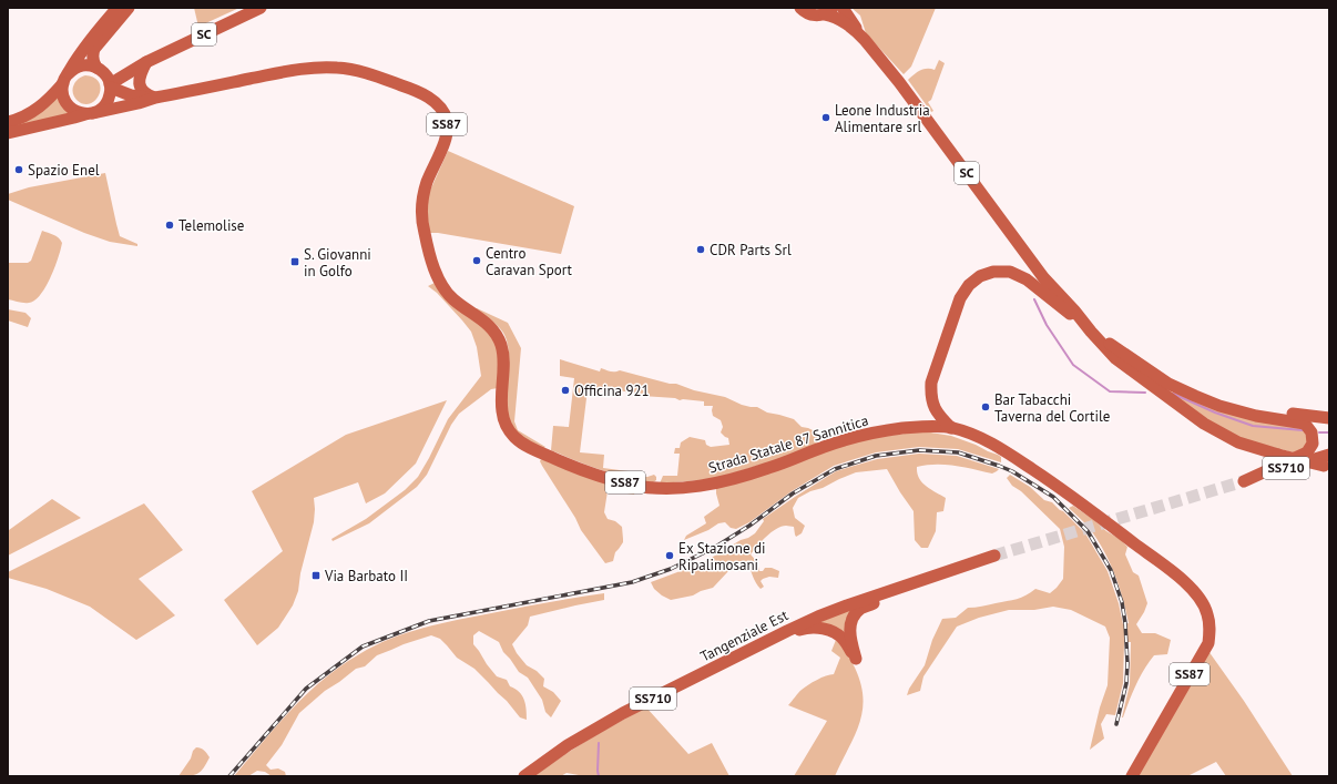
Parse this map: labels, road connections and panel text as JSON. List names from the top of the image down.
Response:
{
  "streets": {
    "main road": [
      "SC",
      "SS87",
      "Strada Statale 87 Sannitica",
      "SS710",
      "Tangenziale Est"
    ]
  },
  "crossings": [
    ["SC", "SS87"],
    ["SC", "Strada Statale 87 Sannitica"],
    ["SS87", "Strada Statale 87 Sannitica"]
  ],
  "places": {
    "other": [
      "Leone Industria Alimentare srl",
      "Spazio Enel",
      "Telemolise",
      "CDR Parts Srl",
      "Centro Caravan Sport",
      "Officina 921",
      "Bar Tabacchi Taverna del Cortile",
      "Ex Stazione di Ripalimosani"
    ],
    "transit": ["S. Giovanni in Golfo", "Via Barbato II"]
  }
}
